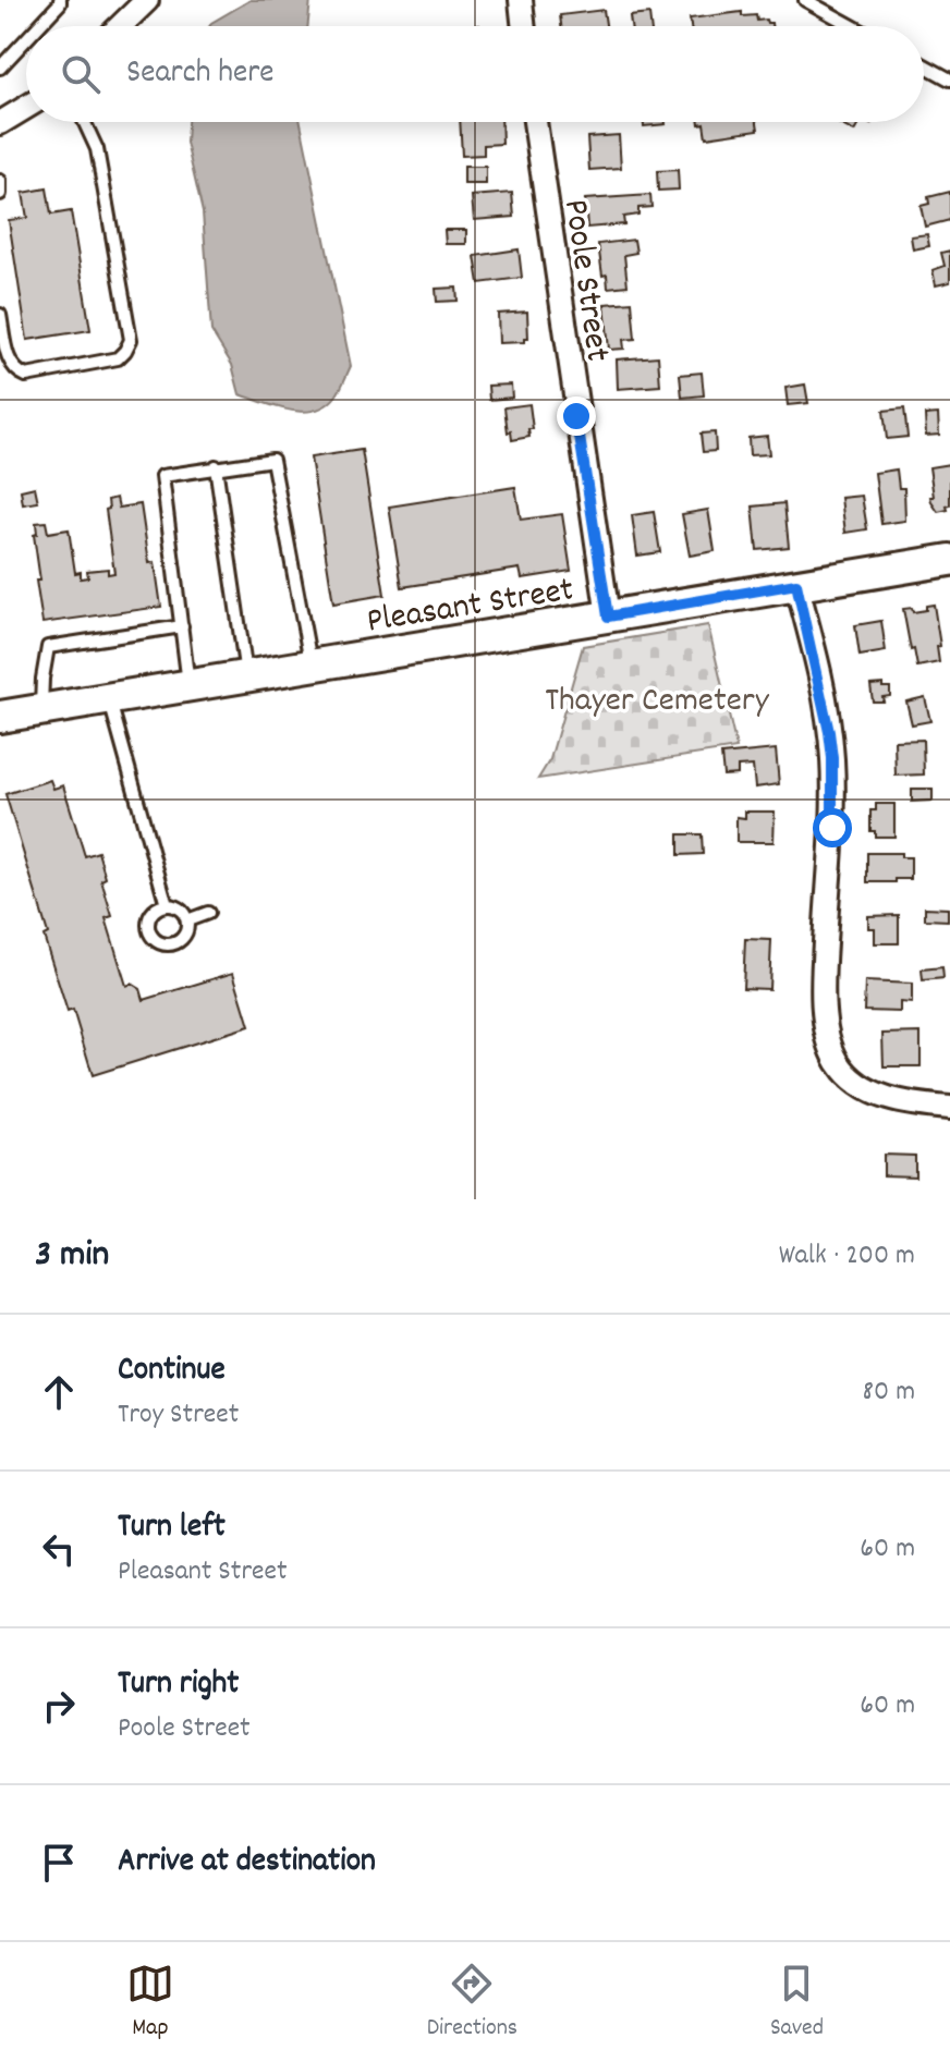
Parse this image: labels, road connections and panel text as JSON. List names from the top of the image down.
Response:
{
  "streets": {
    "main road": ["Pleasant Street"],
    "street": ["Poole Street"]
  },
  "crossings": [
    ["Poole Street", "Pleasant Street"]
  ],
  "parks": ["Thayer Cemetery"],
  "page": {
    "search": "Search here",
    "heading": ["3 min", "Walk · 200 m"],
    "list": [
      ["Continue", "Troy Street", "80 m"],
      ["Turn left", "Pleasant Street", "60 m"],
      ["Turn right", "Poole Street", "60 m"],
      "Arrive at destination"
    ],
    "nav": ["Map", "Directions", "Saved"]
  }
}
